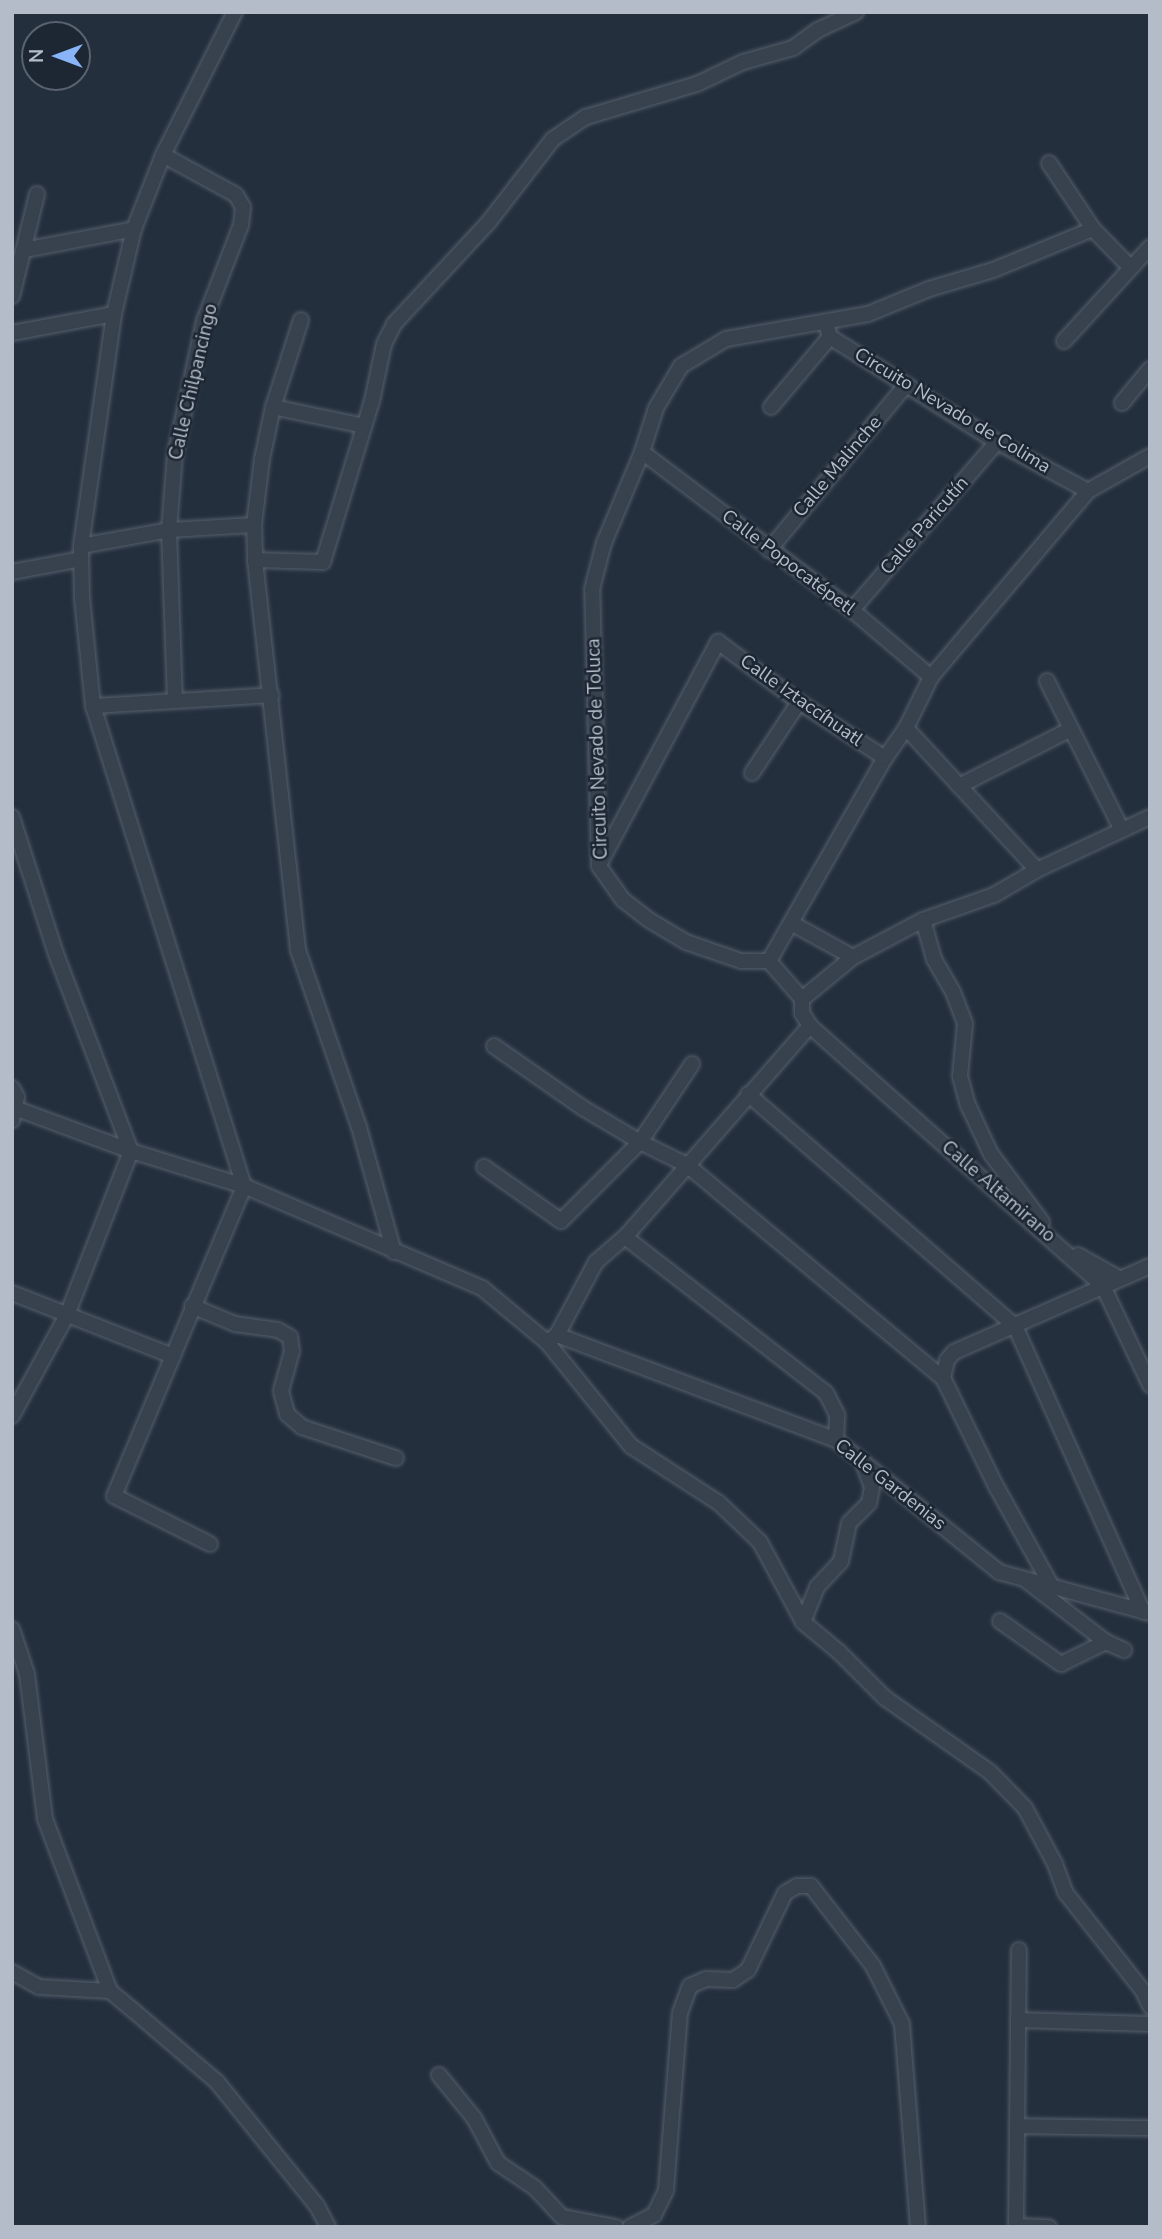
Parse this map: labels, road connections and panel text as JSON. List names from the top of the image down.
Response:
{
  "streets": {
    "street": [
      "Calle Chilpancingo",
      "Circuito Nevado de Colima",
      "Calle Malinche",
      "Calle Paricutín",
      "Calle Popocatépetl",
      "Calle Iztaccíhuatl",
      "Circuito Nevado de Toluca",
      "Calle Altamirano",
      "Calle Gardenias"
    ]
  },
  "crossings": [
    ["Circuito Nevado de Colima", "Calle Malinche"],
    ["Circuito Nevado de Colima", "Calle Paricutín"],
    ["Circuito Nevado de Colima", "Circuito Nevado de Toluca"],
    ["Calle Malinche", "Calle Popocatépetl"],
    ["Calle Paricutín", "Calle Popocatépetl"],
    ["Calle Popocatépetl", "Circuito Nevado de Toluca"],
    ["Calle Iztaccíhuatl", "Circuito Nevado de Toluca"]
  ],
  "north": "left"
}
